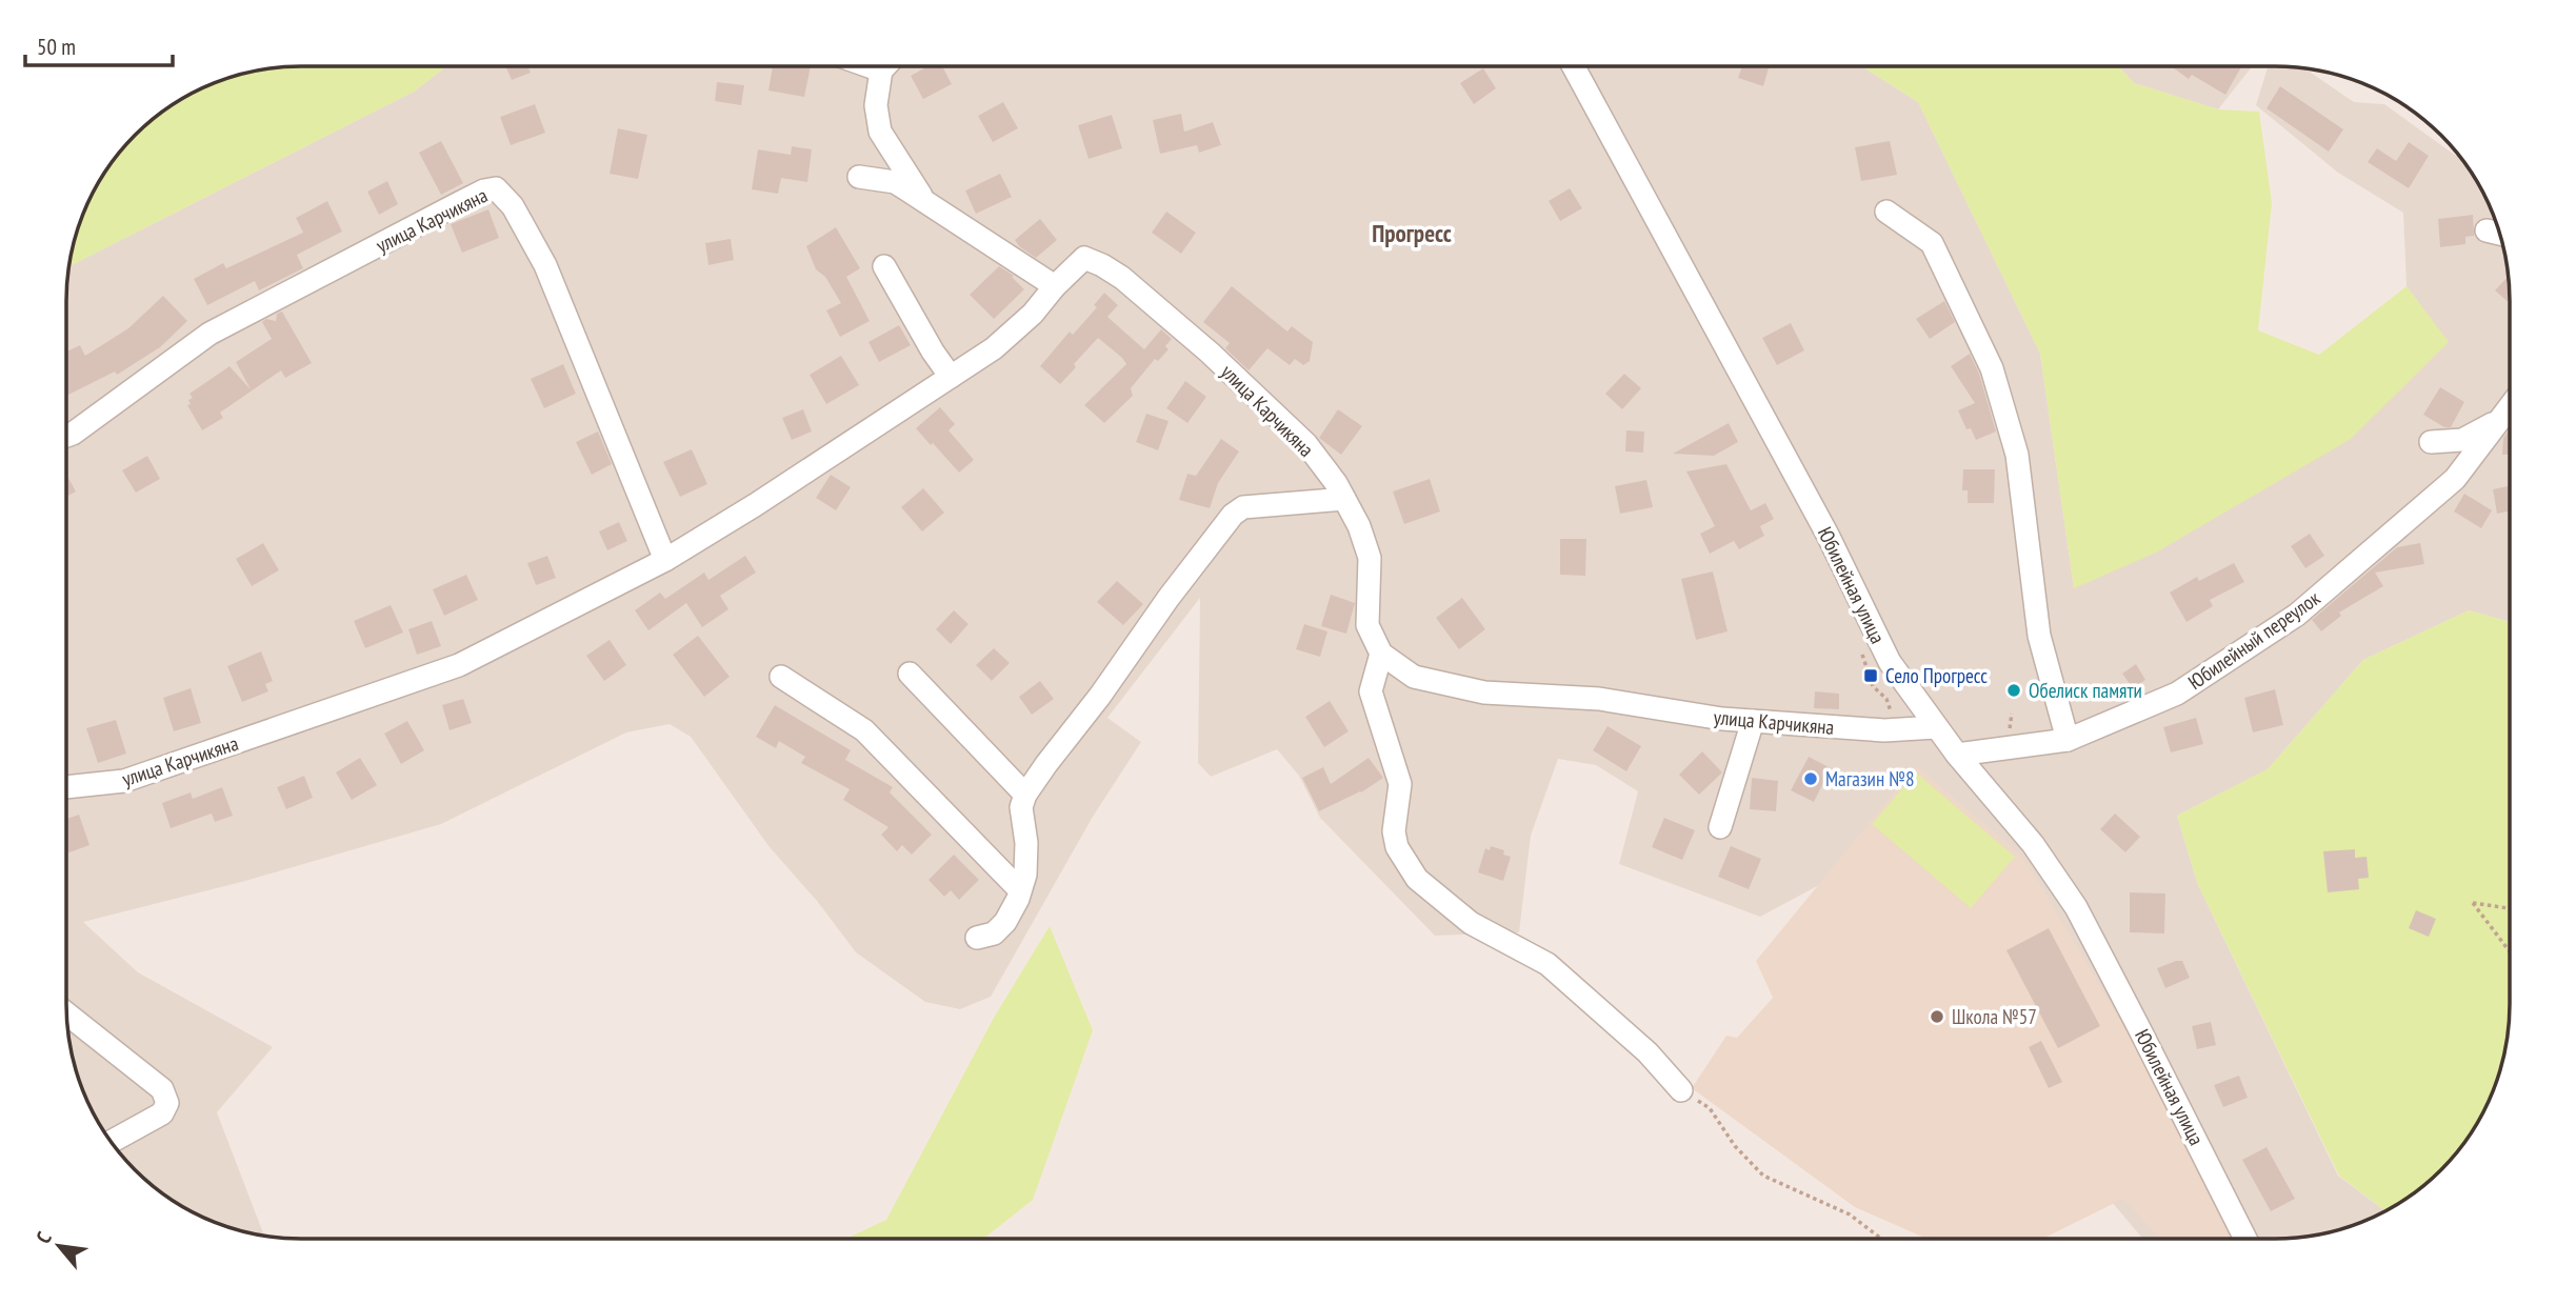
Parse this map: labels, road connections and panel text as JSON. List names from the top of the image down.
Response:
{
  "streets": {
    "street": ["улица Карчикяна", "Юбилейная улица", "Юбилейный переулок"]
  },
  "crossings": [
    ["улица Карчикяна", "Юбилейная улица"],
    ["Юбилейная улица", "Юбилейный переулок"]
  ],
  "districts": ["Прогресс"],
  "places": {
    "transit": ["Село Прогресс"],
    "other": ["Обелиск памяти", "Магазин №8", "Школа №57"]
  },
  "scale_bar": "50 m",
  "north": "top left"
}
